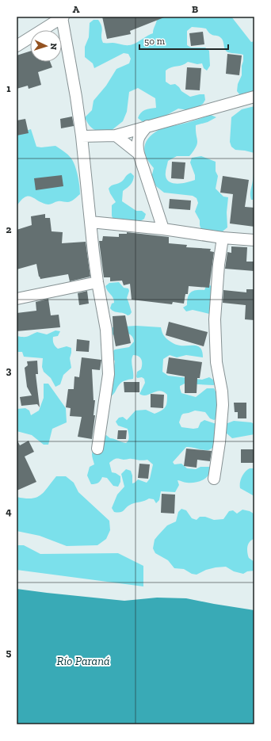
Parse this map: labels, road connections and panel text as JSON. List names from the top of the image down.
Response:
{
  "water": ["Río Paraná"],
  "scale_bar": "50 m",
  "north": "right",
  "grid": {
    "columns": ["A", "B"],
    "rows": [
      "1",
      "2",
      "3",
      "4",
      "5"
    ]
  }
}
